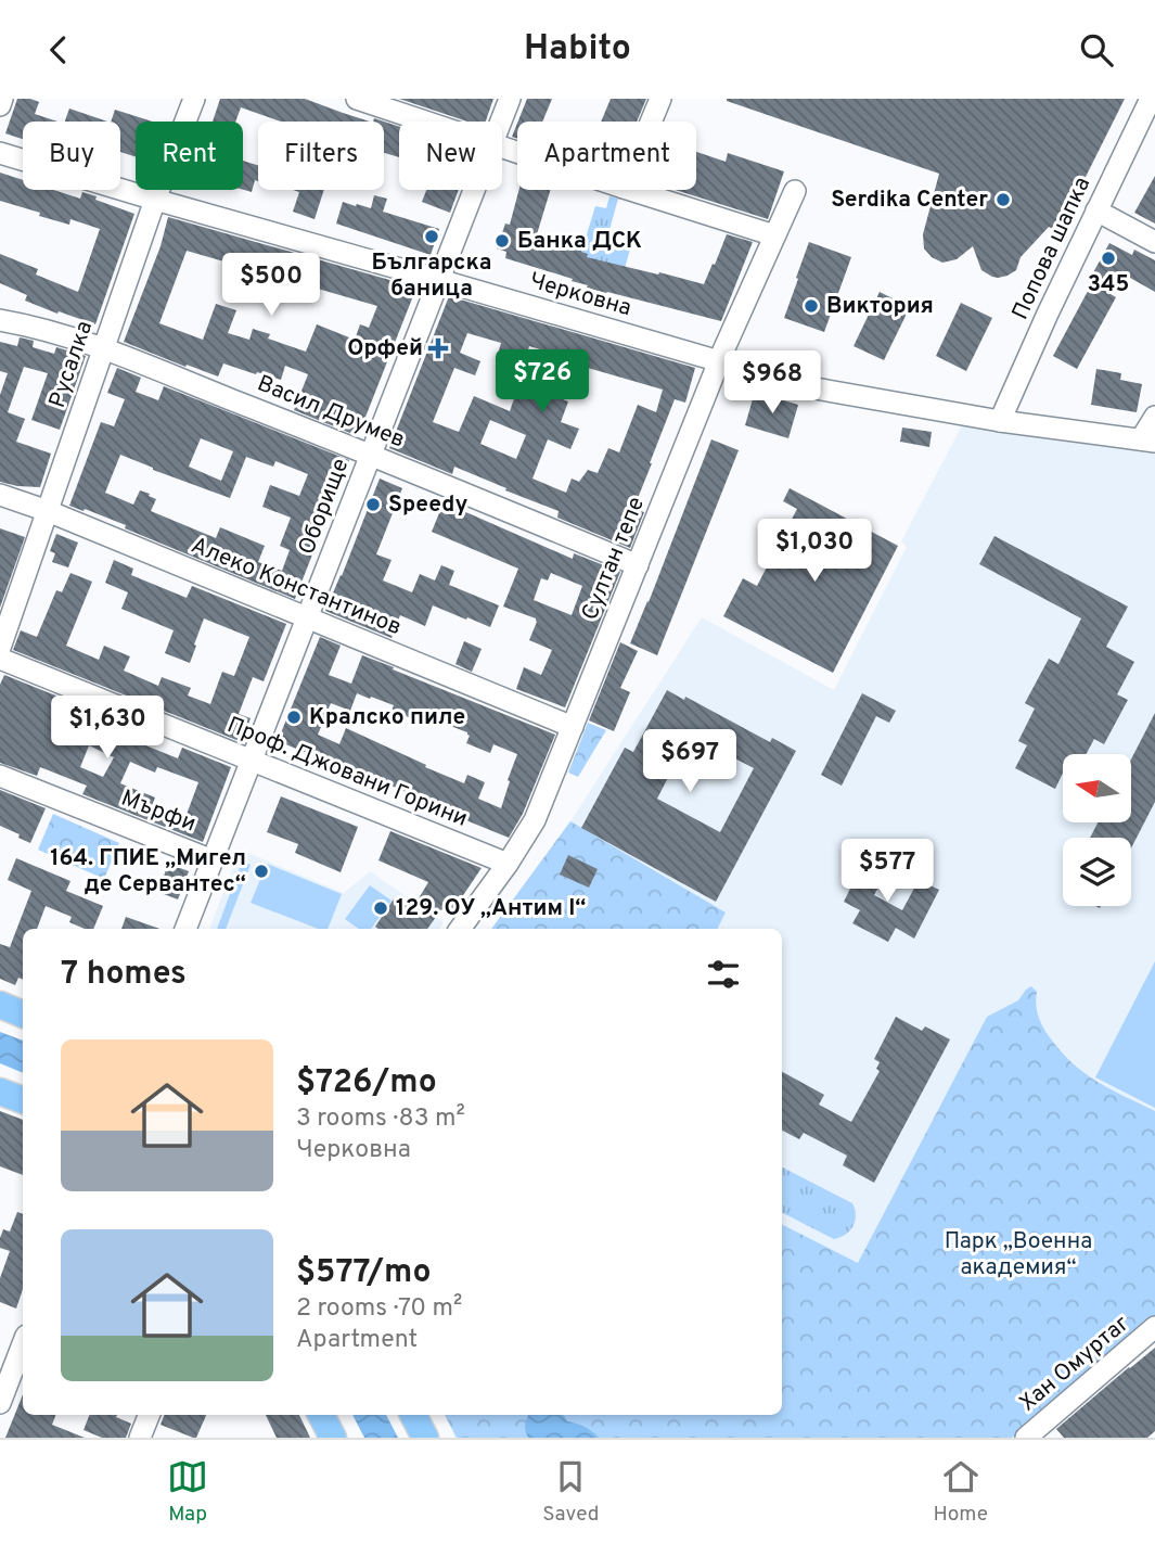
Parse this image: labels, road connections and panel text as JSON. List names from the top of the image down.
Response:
{
  "streets": {
    "street": [
      "Попова шапка",
      "Черковна",
      "Русалка",
      "Васил Друмев",
      "Оборище",
      "Султан тепе",
      "Алеко Константинов",
      "Проф. Джовани Горини",
      "Мърфи",
      "Хан Омуртаг"
    ]
  },
  "crossings": [
    ["Попова шапка", "Черковна"],
    ["Черковна", "Русалка"],
    ["Черковна", "Оборище"],
    ["Черковна", "Султан тепе"],
    ["Русалка", "Васил Друмев"],
    ["Русалка", "Алеко Константинов"],
    ["Васил Друмев", "Оборище"],
    ["Васил Друмев", "Султан тепе"],
    ["Оборище", "Алеко Константинов"],
    ["Оборище", "Проф. Джовани Горини"],
    ["Оборище", "Мърфи"],
    ["Султан тепе", "Алеко Константинов"],
    ["Султан тепе", "Проф. Джовани Горини"]
  ],
  "parks": ["Парк „Военна академия“"],
  "places": {
    "other": [
      "Serdika Center",
      "Българска баница",
      "Банка ДСК",
      "345",
      "Виктория",
      "Speedy",
      "Кралско пиле",
      "164. ГПИЕ „Мигел де Сервантес“",
      "129. ОУ „Антим I“"
    ],
    "health": ["Орфей"]
  },
  "north": "left",
  "page": {
    "header": "Habito",
    "chip": [
      "Buy",
      "Rent",
      "Filters",
      "New",
      "Apartment"
    ],
    "price": [
      "$500",
      "$726",
      "$968",
      "$1,030",
      "$1,630",
      "$697",
      "$577"
    ],
    "heading": "7 homes",
    "list": [
      {
        "name": "$726/mo",
        "note": "3 rooms · 83 m² · Черковна"
      },
      {
        "name": "$577/mo",
        "note": "2 rooms · 70 m² · Apartment"
      }
    ],
    "tabs": ["Map", "Saved", "Home"]
  }
}
